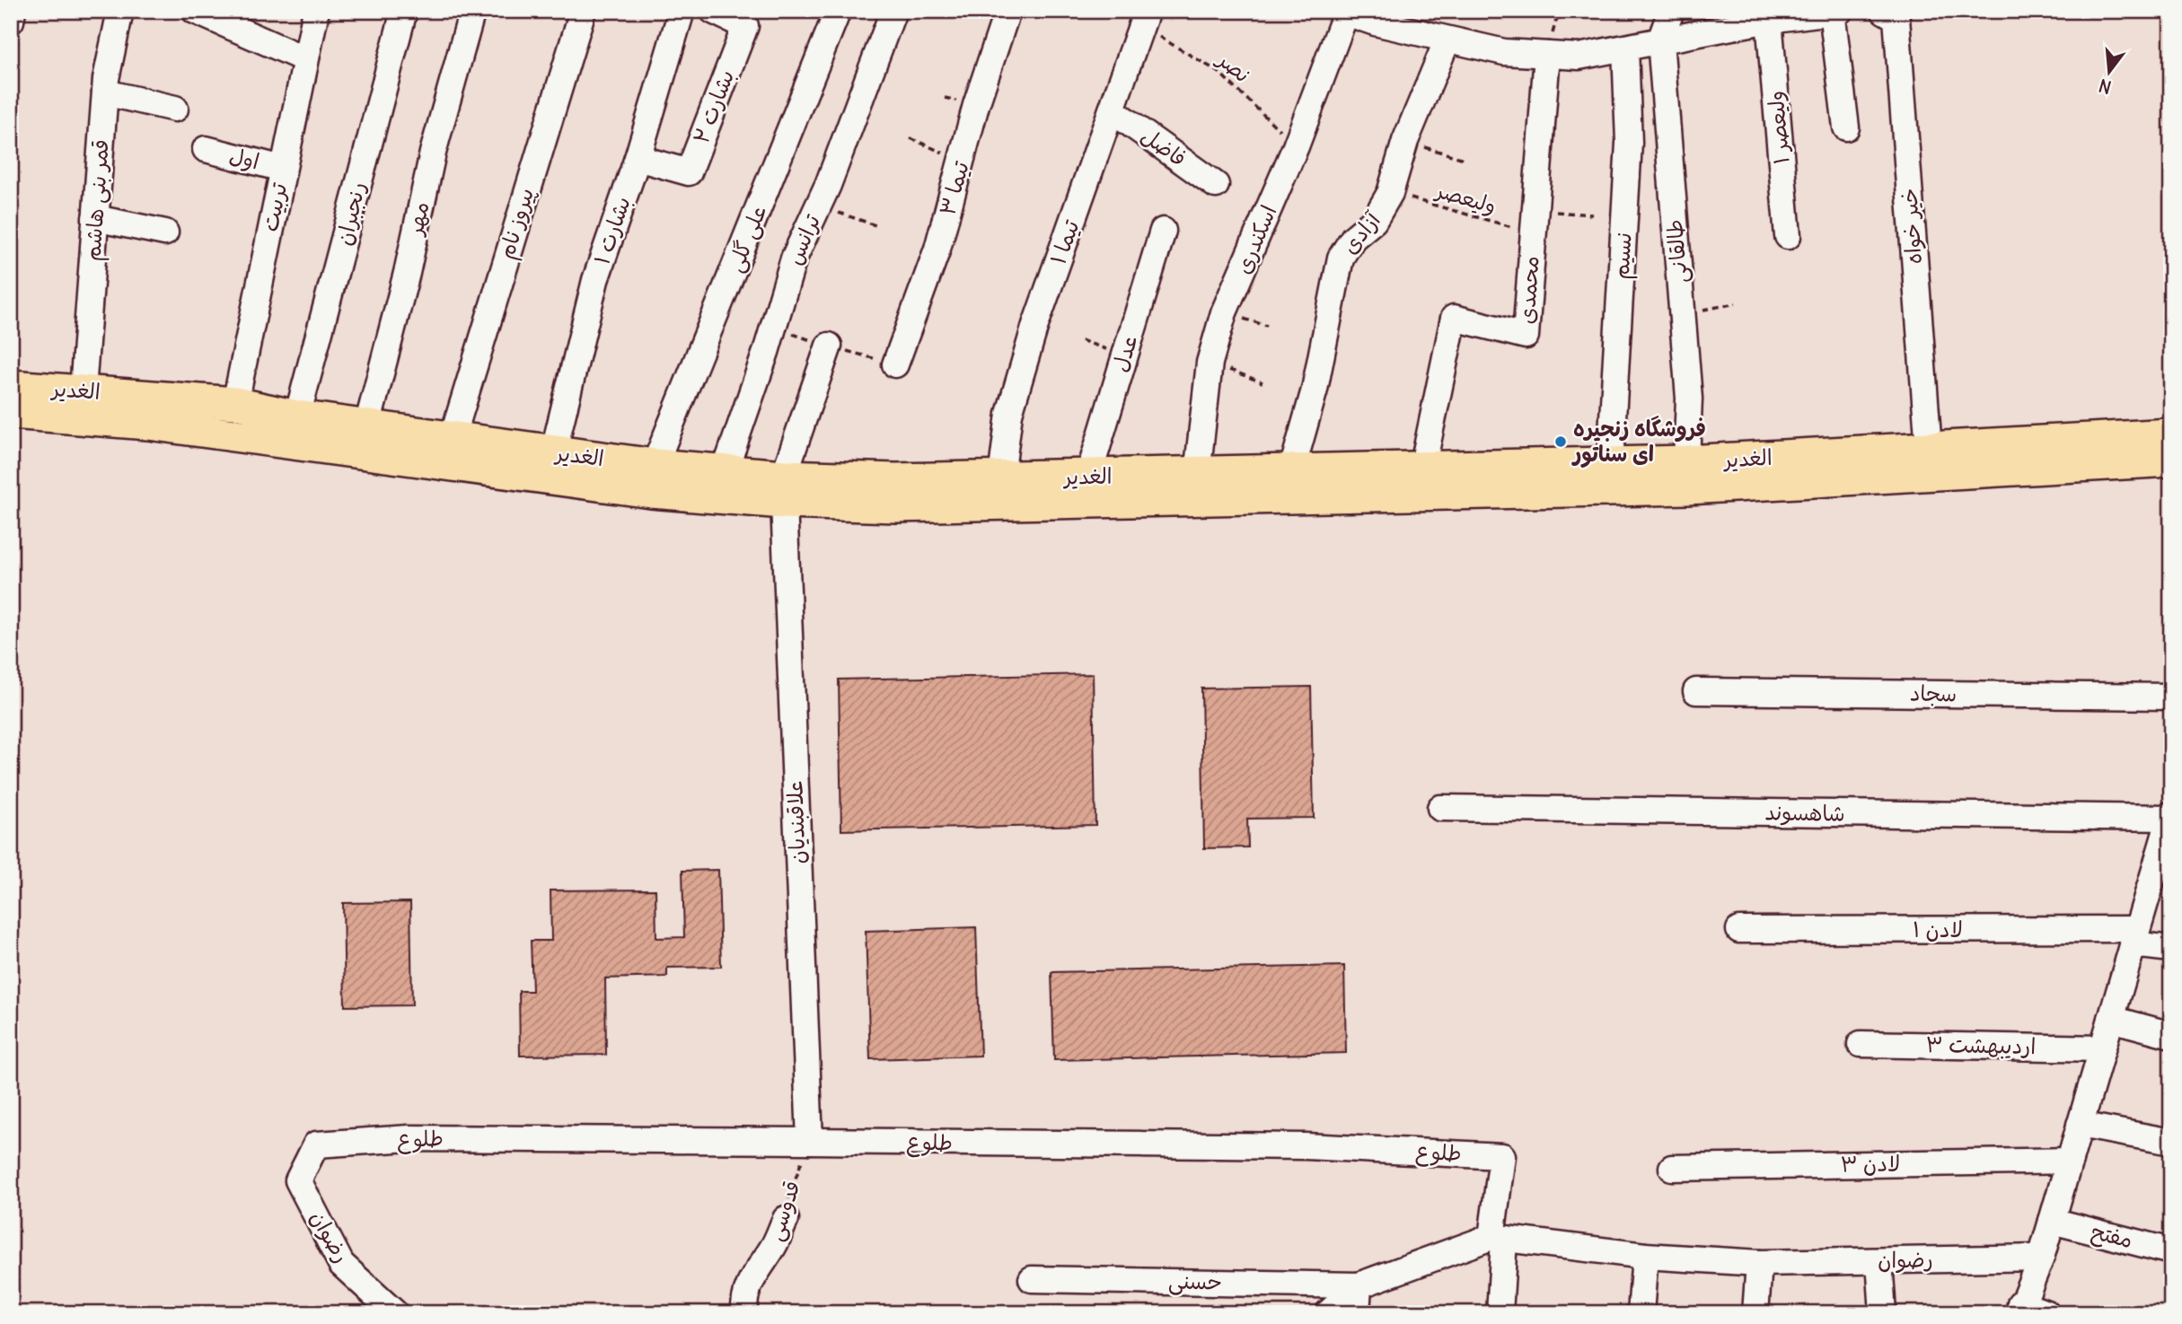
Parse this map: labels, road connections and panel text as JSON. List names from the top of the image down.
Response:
{
  "streets": {
    "main road": ["الغدیر"],
    "street": [
      "بشارت ۲",
      "ولیعصر ۱",
      "فاضل",
      "اول",
      "تیما ۳",
      "قمر بنی هاشم",
      "تربیت",
      "رنجبران",
      "مهر",
      "پیروز نام",
      "خیر خواه",
      "بشارت ۱",
      "آزادی",
      "علی گلی",
      "ترانس",
      "اسکندری",
      "تیما ۱",
      "طالقانی",
      "نسیم",
      "محمدی",
      "عدل",
      "سجاد",
      "شاهسوند",
      "علاقبندیان",
      "لادن ۱",
      "اردیبهشت ۳",
      "طلوع",
      "لادن ۳",
      "قدوسی",
      "مفتح",
      "رضوان",
      "حسنی"
    ],
    "path": ["نصر", "ولیعصر"]
  },
  "crossings": [
    ["نصر", "اسکندری"],
    ["نصر", "تیما ۱"],
    ["بشارت ۲", "بشارت ۱"],
    ["فاضل", "تیما ۱"],
    ["اول", "تربیت"],
    ["ولیعصر", "آزادی"],
    ["ولیعصر", "محمدی"],
    ["قمر بنی هاشم", "الغدیر"],
    ["تربیت", "الغدیر"],
    ["رنجبران", "الغدیر"],
    ["مهر", "الغدیر"],
    ["پیروز نام", "الغدیر"],
    ["خیر خواه", "الغدیر"],
    ["بشارت ۱", "الغدیر"],
    ["آزادی", "الغدیر"],
    ["علی گلی", "الغدیر"],
    ["ترانس", "الغدیر"],
    ["اسکندری", "الغدیر"],
    ["تیما ۱", "الغدیر"],
    ["طالقانی", "الغدیر"],
    ["نسیم", "الغدیر"],
    ["محمدی", "الغدیر"],
    ["عدل", "الغدیر"],
    ["الغدیر", "علاقبندیان"],
    ["علاقبندیان", "طلوع"],
    ["علاقبندیان", "قدوسی"],
    ["طلوع", "قدوسی"],
    ["طلوع", "رضوان"],
    ["رضوان", "حسنی"]
  ],
  "places": ["فروشگاه زنجیره ای سناتور"],
  "north": "bottom"
}
